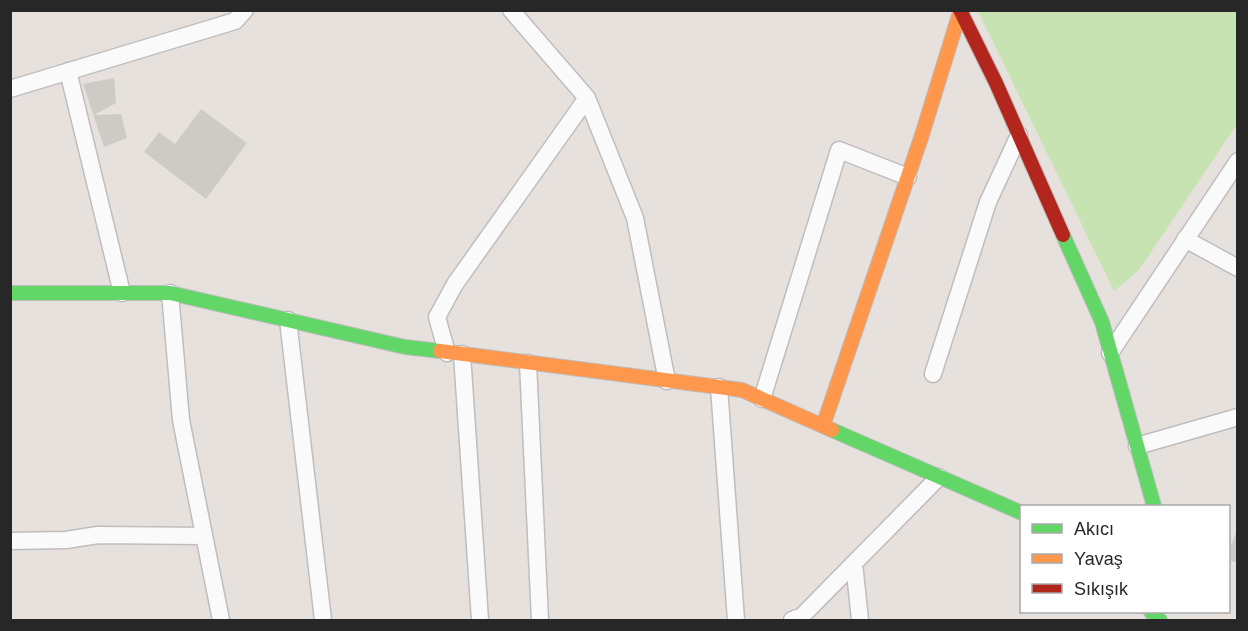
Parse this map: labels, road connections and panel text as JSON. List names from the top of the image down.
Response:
{
  "legend": ["Akıcı", "Yavaş", "Sıkışık"]
}
